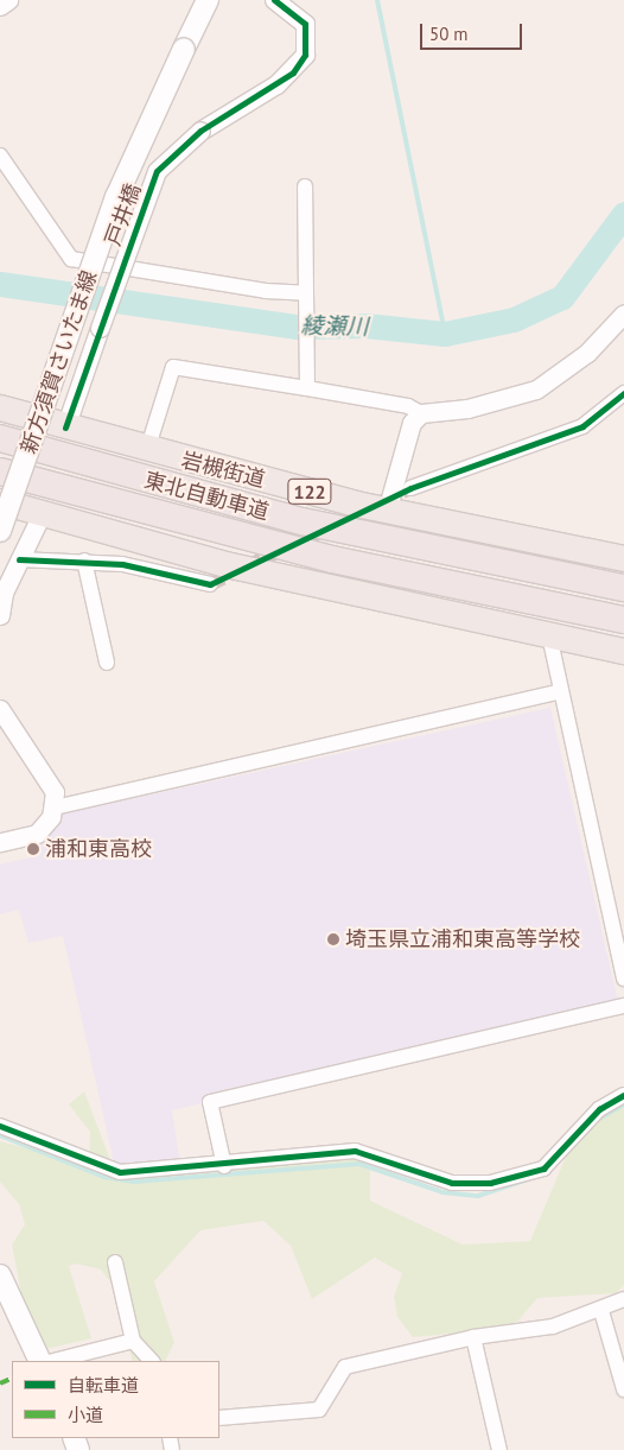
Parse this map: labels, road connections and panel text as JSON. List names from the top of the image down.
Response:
{
  "streets": {
    "highway": ["岩槻街道", "122", "東北自動車道"],
    "main road": ["新方須賀さいたま線"],
    "street": ["戸井橋"]
  },
  "crossings": [
    ["戸井橋", "岩槻街道"]
  ],
  "water": ["綾瀬川"],
  "places": ["浦和東高校", "埼玉県立浦和東高等学校"],
  "legend": ["自転車道", "小道"],
  "scale_bar": "50 m"
}
